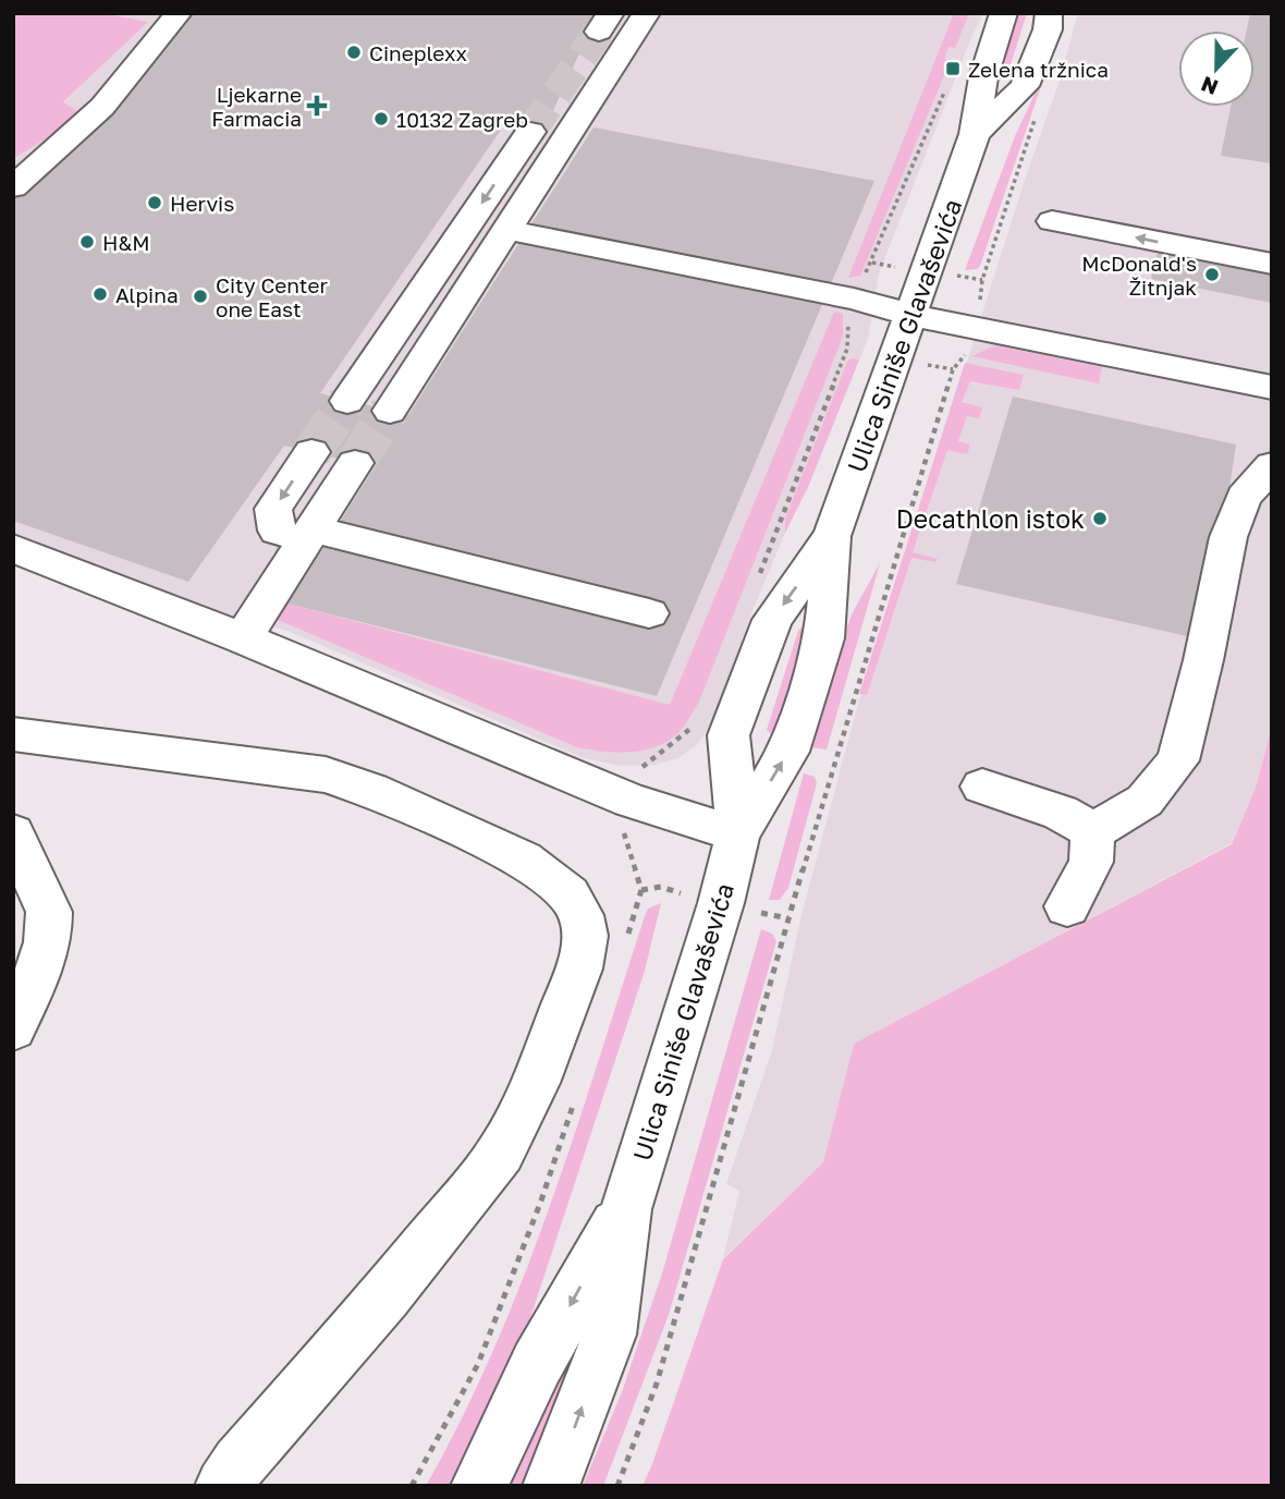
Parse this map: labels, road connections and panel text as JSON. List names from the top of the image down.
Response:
{
  "streets": {
    "street": ["Ulica Siniše Glavaševića"]
  },
  "places": {
    "other": [
      "Cineplexx",
      "10132 Zagreb",
      "Hervis",
      "H&M",
      "McDonald's Žitnjak",
      "Alpina",
      "City Center one East",
      "Decathlon istok"
    ],
    "transit": ["Zelena tržnica"],
    "health": ["Ljekarne Farmacia"]
  },
  "north": "bottom"
}
